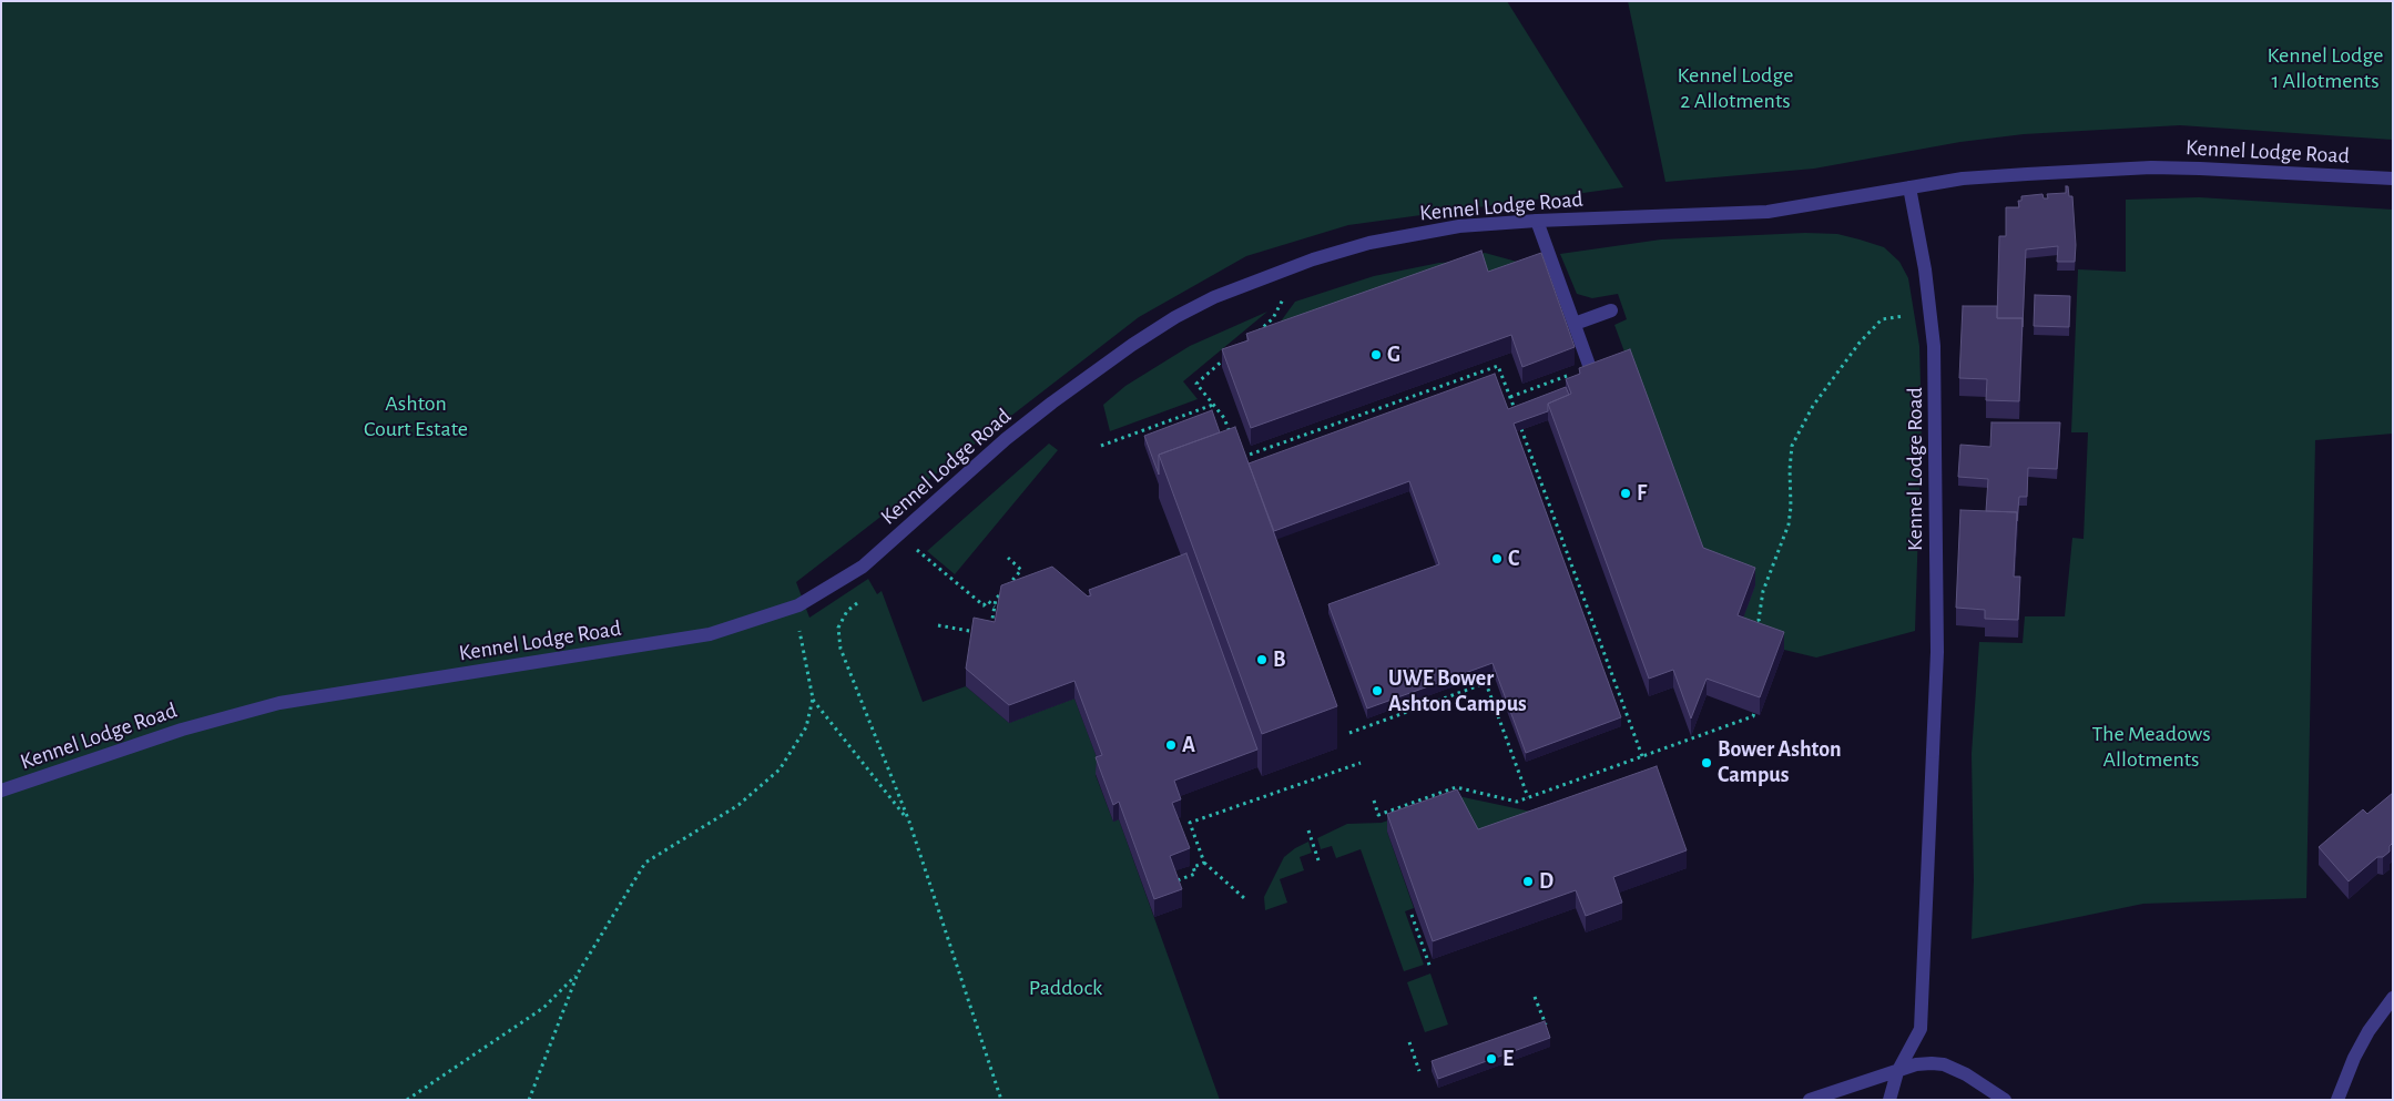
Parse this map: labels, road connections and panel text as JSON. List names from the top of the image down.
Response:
{
  "streets": {
    "street": ["Kennel Lodge Road"]
  },
  "parks": [
    "Kennel Lodge 1 Allotments",
    "Kennel Lodge 2 Allotments",
    "Ashton Court Estate",
    "The Meadows Allotments",
    "Paddock"
  ],
  "places": [
    "G",
    "F",
    "C",
    "B",
    "UWE Bower Ashton Campus",
    "A",
    "Bower Ashton Campus",
    "D",
    "E"
  ]
}
